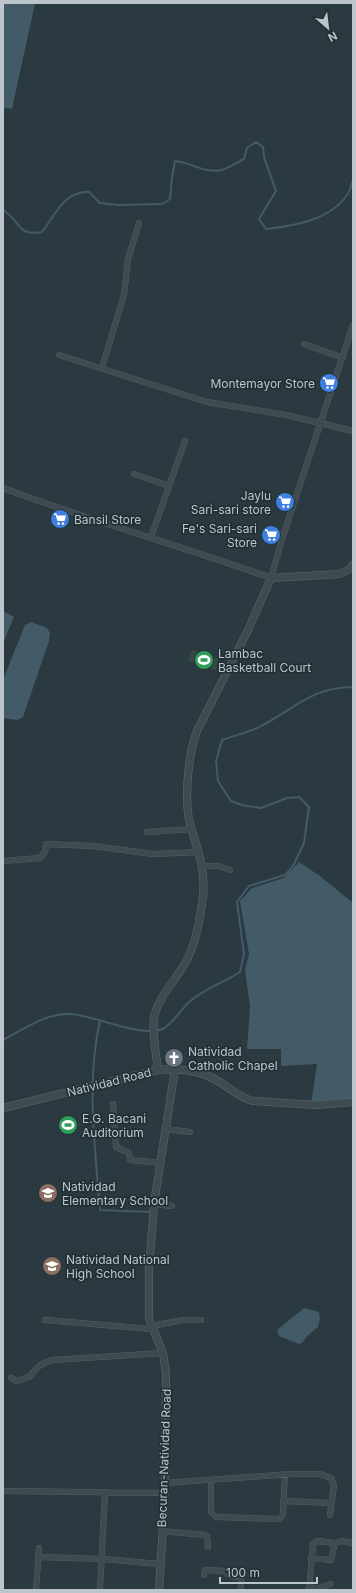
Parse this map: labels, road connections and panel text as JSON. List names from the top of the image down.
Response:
{
  "streets": {
    "street": ["Natividad Road", "Becuran-Natividad Road"]
  },
  "places": {
    "supermarket": [
      "Montemayor Store",
      "Jaylu Sari-sari store",
      "Bansil Store",
      "Fe's Sari-sari Store"
    ],
    "sports": ["Lambac Basketball Court", "E.G. Bacani Auditorium"],
    "church": ["Natividad Catholic Chapel"],
    "school or university": ["Natividad Elementary School", "Natividad National High School"]
  },
  "scale_bar": "100 m",
  "north": "bottom right"
}
